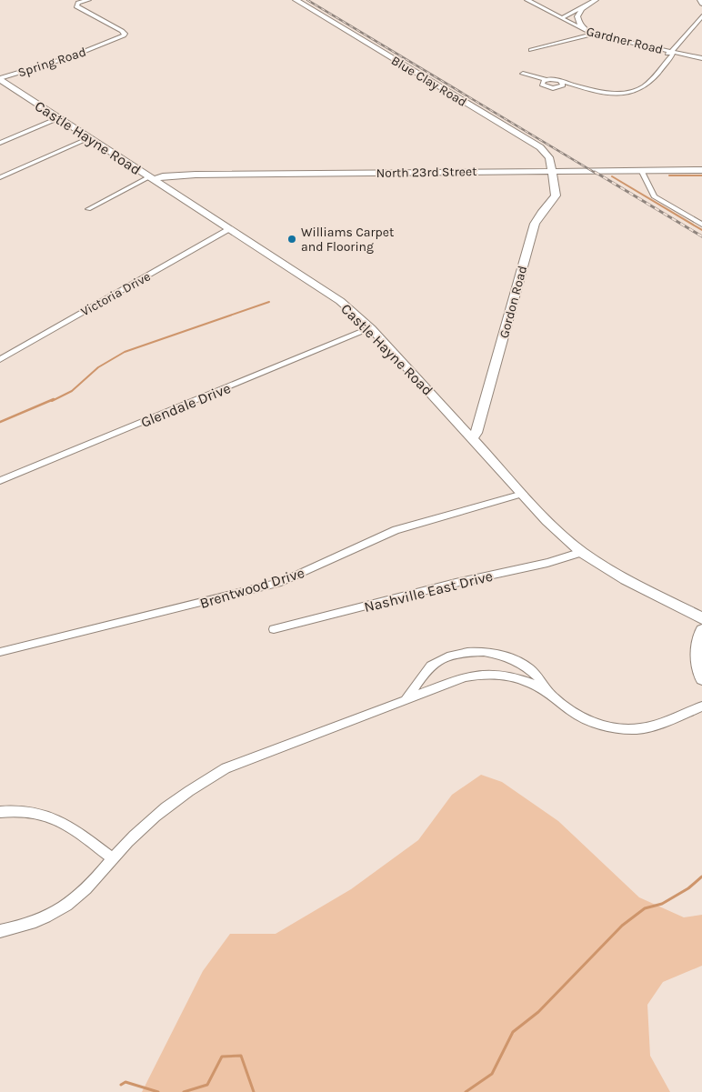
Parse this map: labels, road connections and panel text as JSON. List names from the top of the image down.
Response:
{
  "streets": {
    "main road": [
      "Blue Clay Road",
      "Castle Hayne Road",
      "North 23rd Street",
      "Gordon Road"
    ],
    "street": [
      "Gardner Road",
      "Spring Road",
      "Victoria Drive",
      "Glendale Drive",
      "Brentwood Drive",
      "Nashville East Drive"
    ]
  },
  "crossings": [
    ["Spring Road", "Castle Hayne Road"],
    ["Blue Clay Road", "North 23rd Street"],
    ["Blue Clay Road", "Gordon Road"],
    ["Castle Hayne Road", "North 23rd Street"],
    ["Castle Hayne Road", "Victoria Drive"],
    ["Castle Hayne Road", "Gordon Road"],
    ["Castle Hayne Road", "Glendale Drive"],
    ["Castle Hayne Road", "Brentwood Drive"],
    ["Castle Hayne Road", "Nashville East Drive"],
    ["North 23rd Street", "Gordon Road"]
  ],
  "places": ["Williams Carpet and Flooring"]
}
